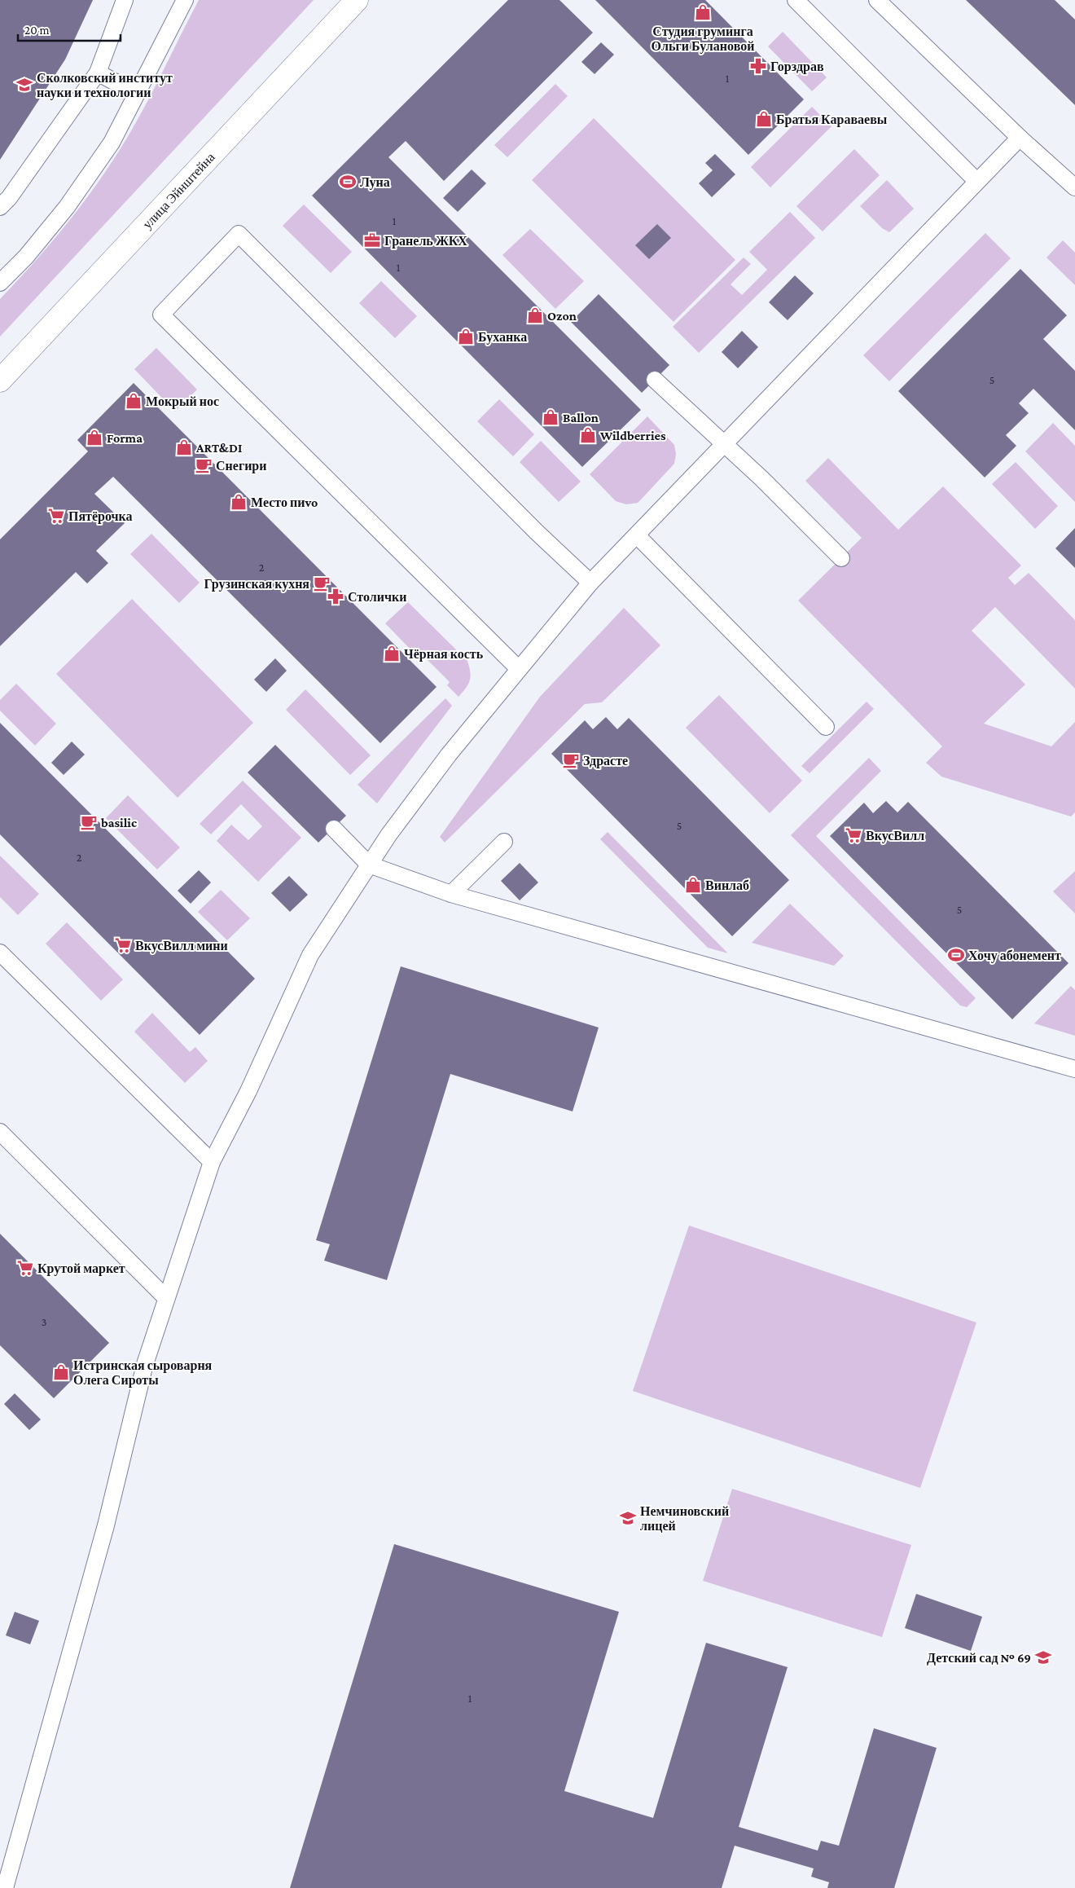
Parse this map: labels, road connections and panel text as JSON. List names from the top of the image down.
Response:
{
  "streets": {
    "street": ["улица Эйнштейна"]
  },
  "places": {
    "shop": [
      "Студия груминга Ольги Булановой",
      "Братья Караваевы",
      "Ozon",
      "Буханка",
      "Мокрый нос",
      "Ballon",
      "Wildberries",
      "Forma",
      "ART&DI",
      "Место пиvo",
      "Чёрная кость",
      "Винлаб",
      "Истринская сыроварня Олега Сироты"
    ],
    "pharmacy": ["Горздрав", "Столички"],
    "school or university": ["Сколковский институт науки и технологии", "Немчиновский лицей", "Детский сад № 69"],
    "sports": ["Луна", "Хочу абонемент"],
    "office": ["Гранель ЖКХ"],
    "cafe": [
      "Снегири",
      "Грузинская кухня",
      "Здрасте",
      "basilic"
    ],
    "supermarket": [
      "Пятёрочка",
      "ВкусВилл",
      "ВкусВилл мини",
      "Крутой маркет"
    ]
  },
  "house_numbers": [
    "1",
    "1",
    "1",
    "5",
    "2",
    "5",
    "2",
    "5",
    "3",
    "1"
  ],
  "scale_bar": "20 m"
}
